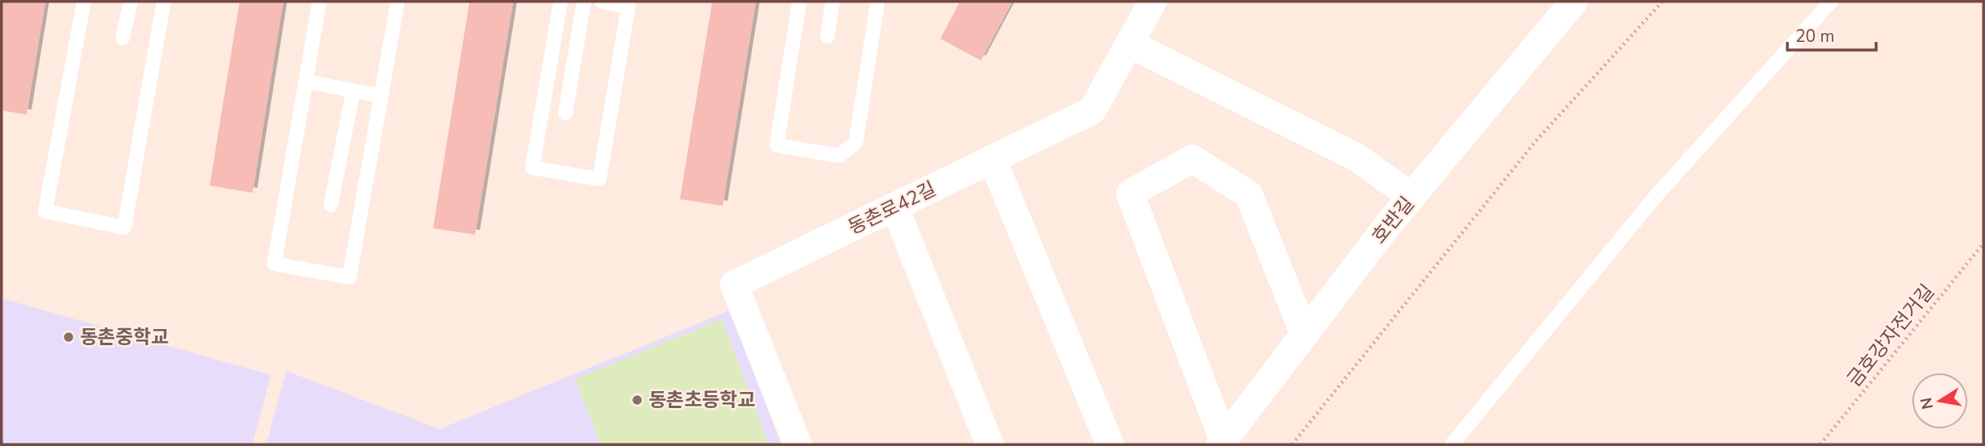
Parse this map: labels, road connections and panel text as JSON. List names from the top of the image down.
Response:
{
  "streets": {
    "street": ["동촌로42길", "호반길"],
    "path": ["금호강자전거길"]
  },
  "places": ["동촌중학교", "동촌초등학교"],
  "scale_bar": "20 m",
  "north": "left"
}
